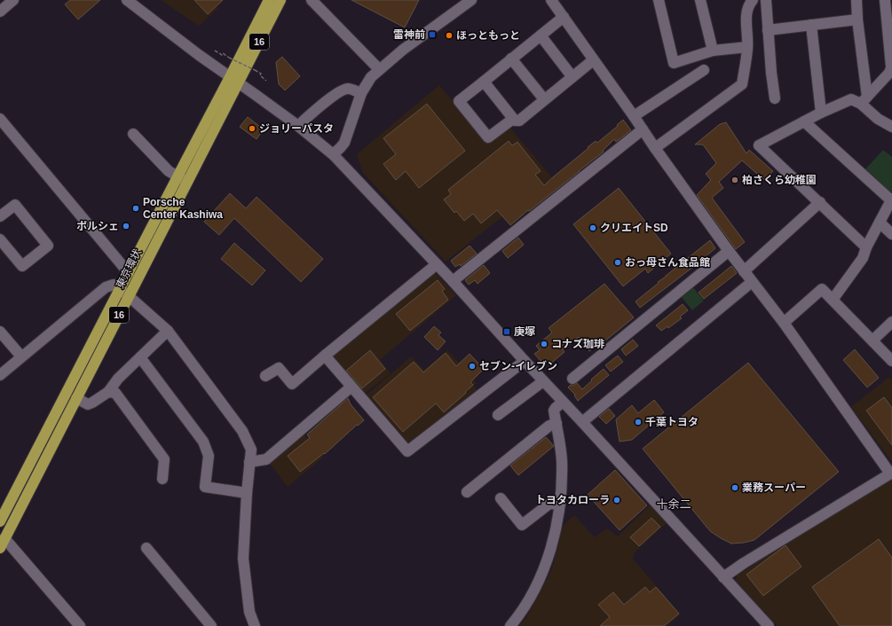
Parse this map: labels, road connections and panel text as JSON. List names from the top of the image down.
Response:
{
  "streets": {
    "highway": ["16", "東京環状"]
  },
  "districts": ["十余二"],
  "places": {
    "transit": ["雷神前", "庚塚"],
    "other": [
      "ほっともっと",
      "ジョリーパスタ",
      "柏さくら幼稚園",
      "Porsche Center Kashiwa",
      "ポルシェ",
      "クリエイトSD",
      "おっ母さん食品館",
      "コナズ珈琲",
      "セブン-イレブン",
      "千葉トヨタ",
      "業務スーパー",
      "トヨタカローラ"
    ]
  }
}
